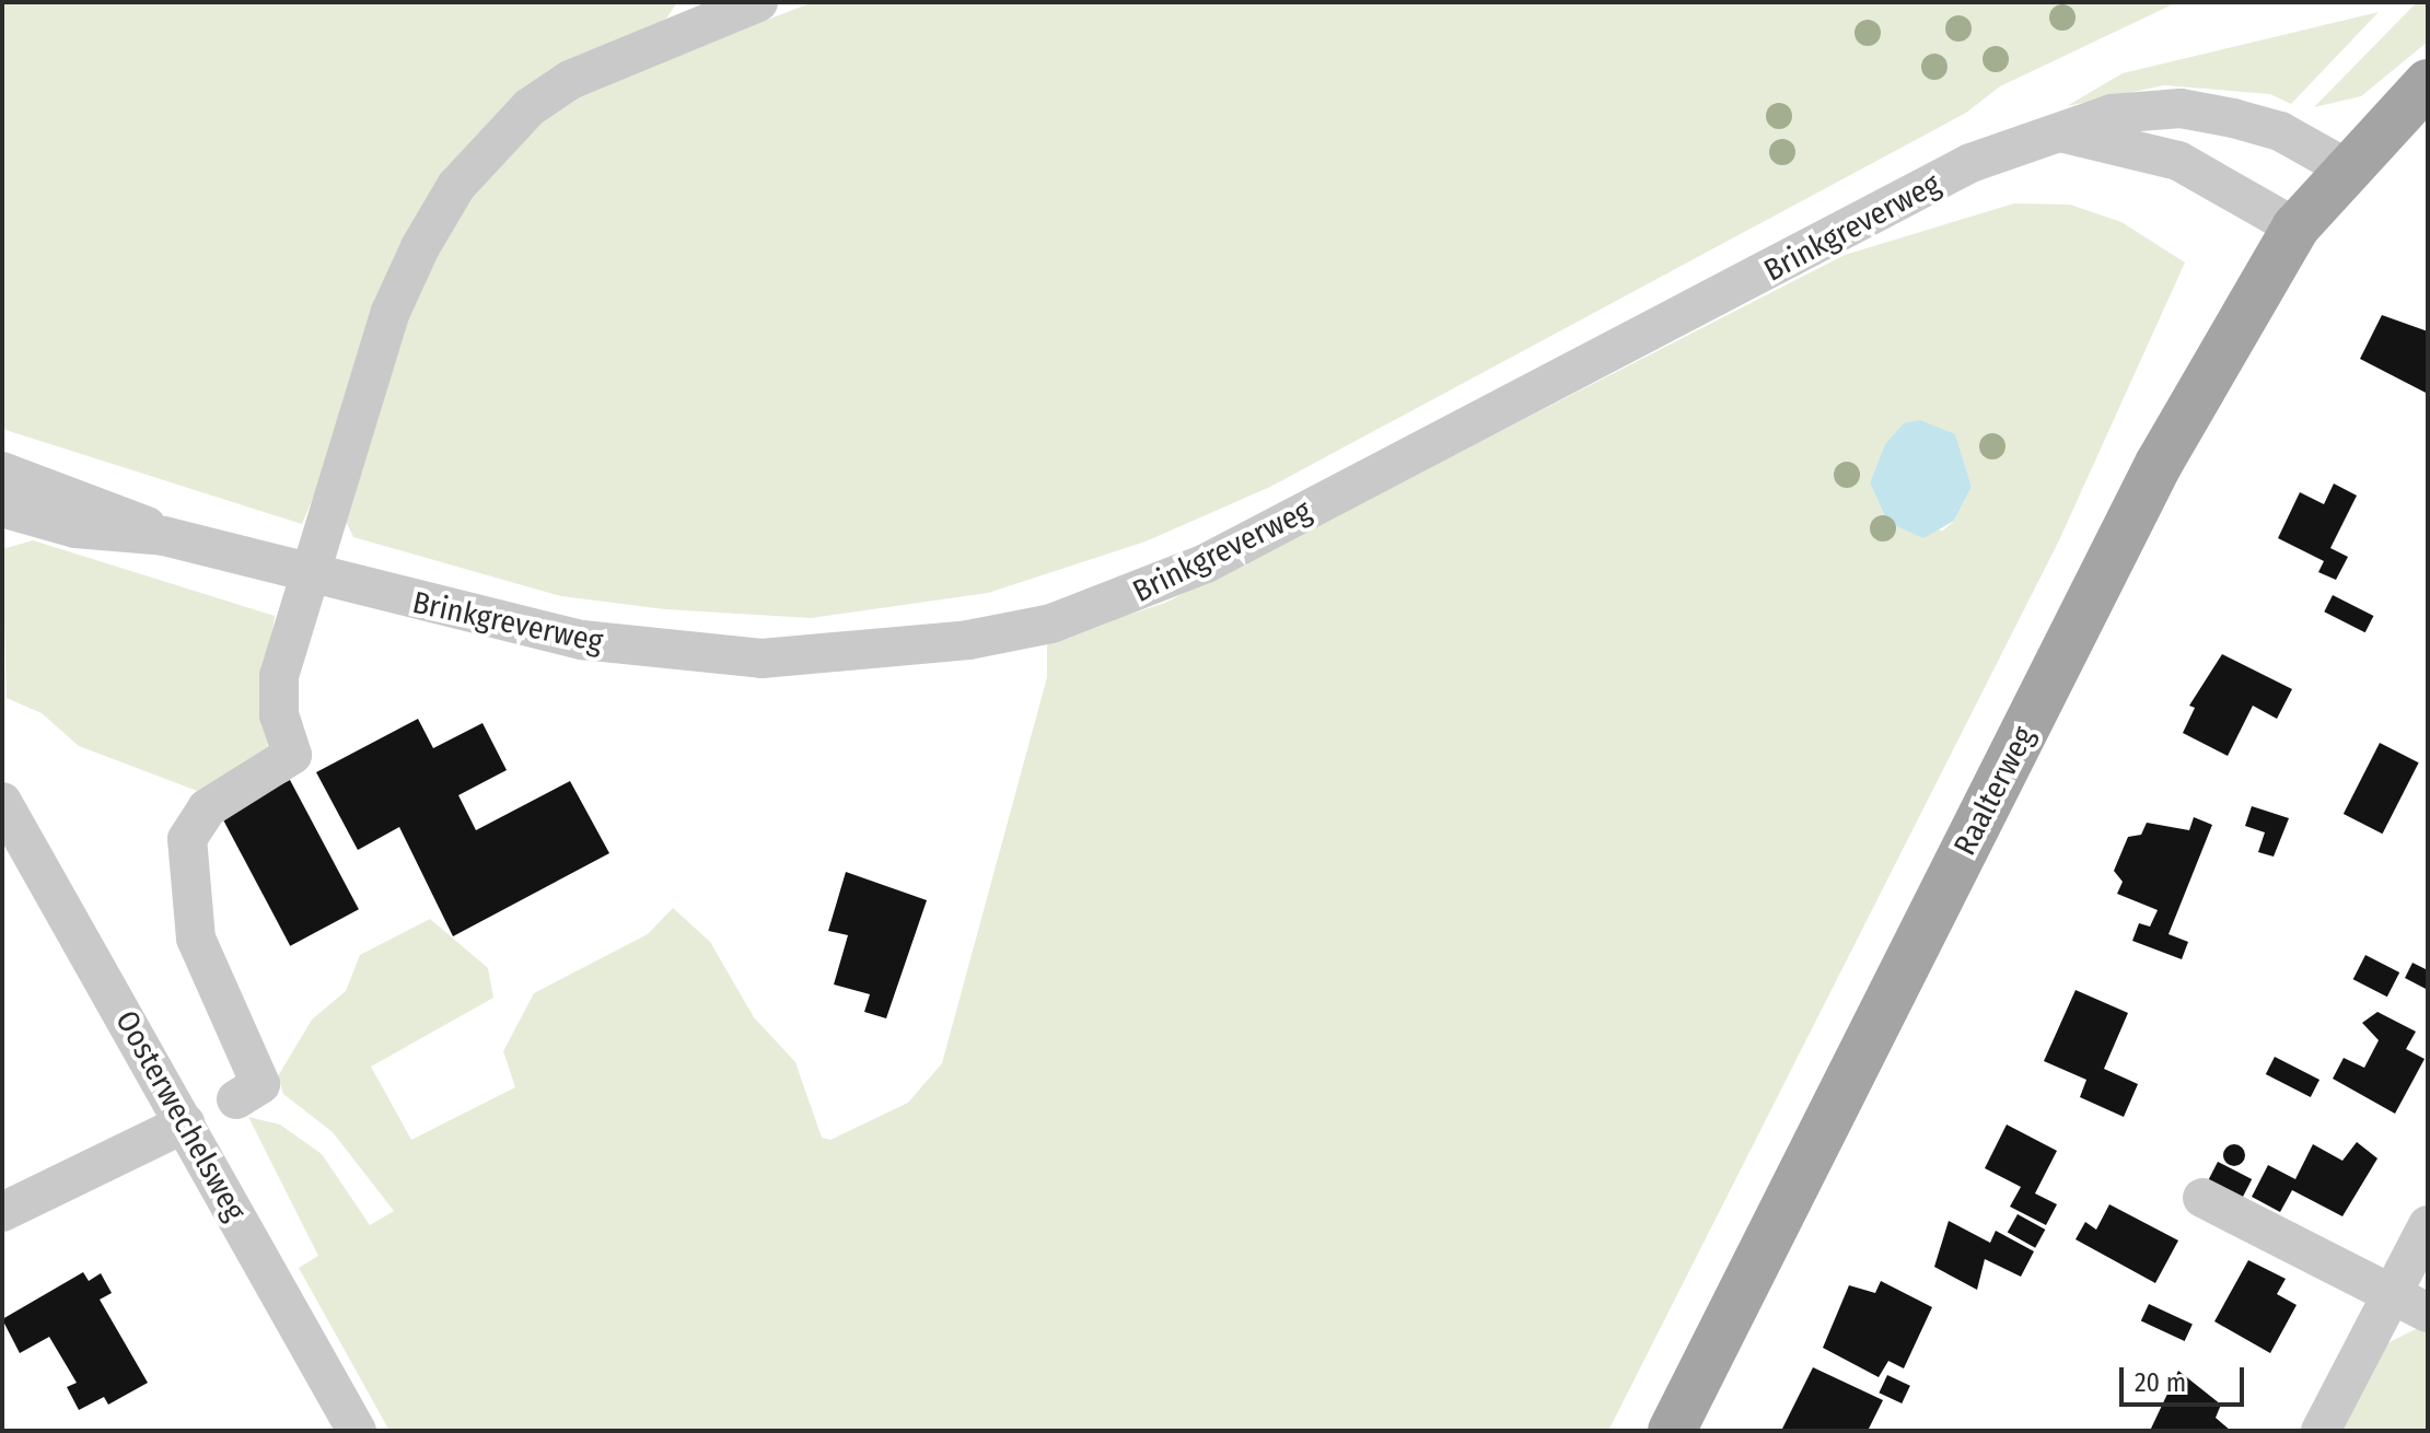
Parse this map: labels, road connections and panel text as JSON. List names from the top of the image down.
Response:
{
  "streets": {
    "main road": ["Raalterweg"],
    "street": ["Brinkgreverweg", "Oosterwechelsweg"]
  },
  "crossings": [
    ["Brinkgreverweg", "Raalterweg"]
  ],
  "scale_bar": "20 m"
}
